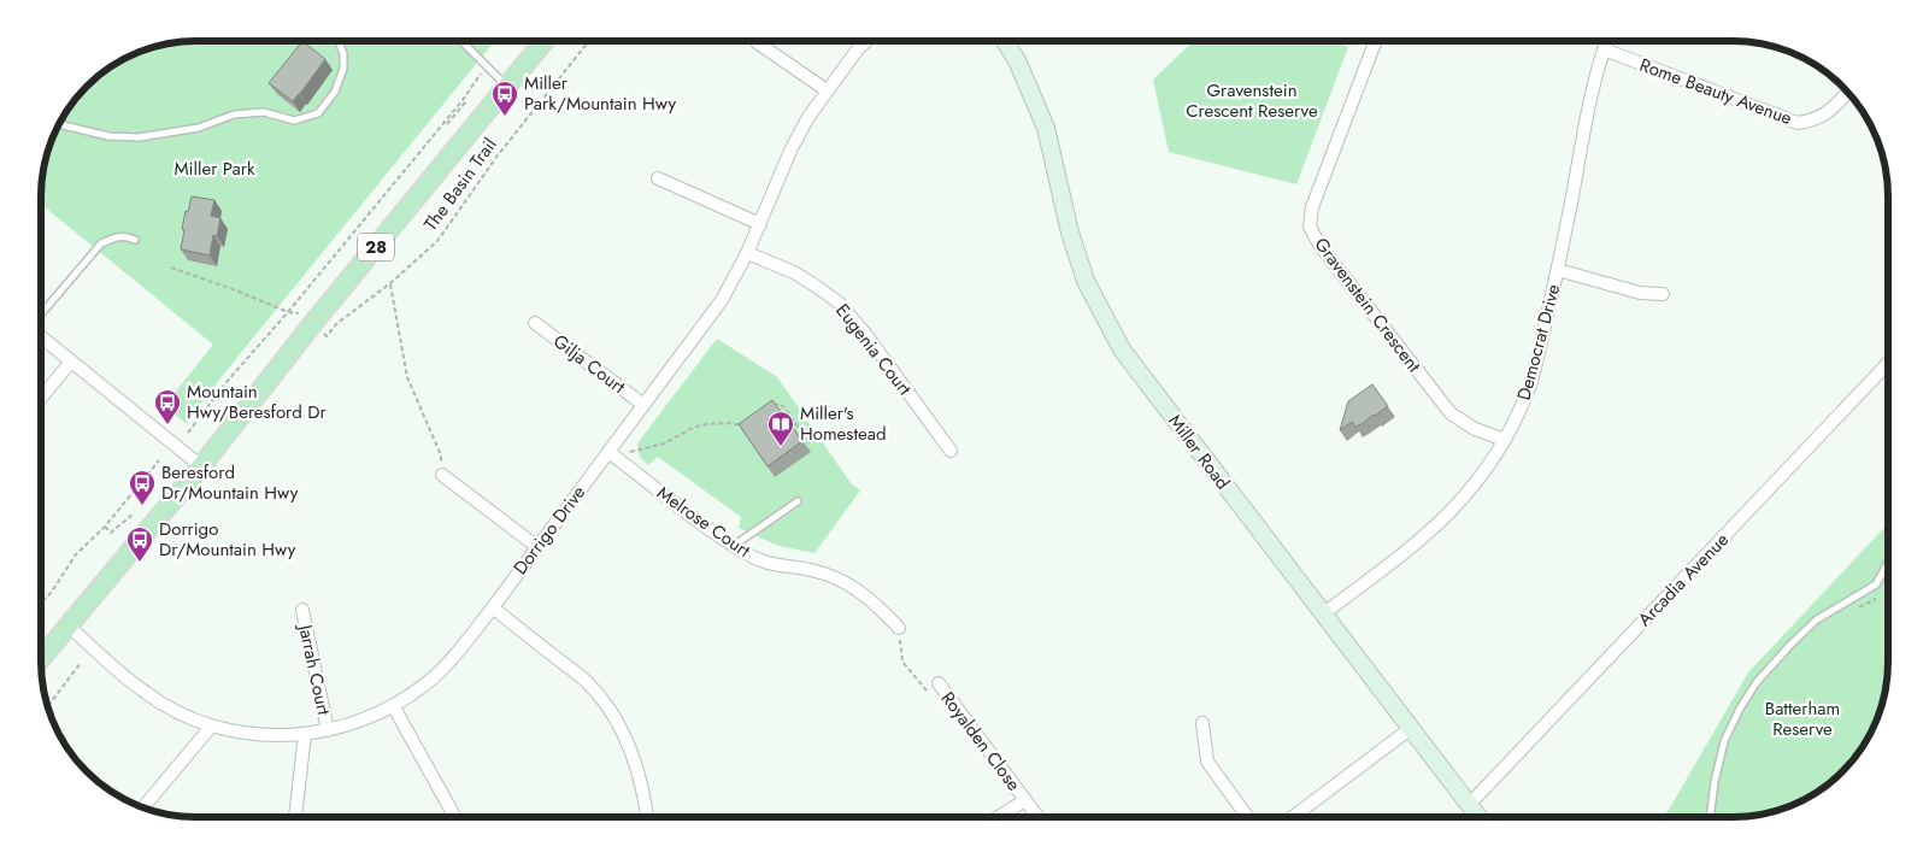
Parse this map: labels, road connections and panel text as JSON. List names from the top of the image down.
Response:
{
  "streets": {
    "main road": ["28", "Miller Road"],
    "street": [
      "Rome Beauty Avenue",
      "Gravenstein Crescent",
      "Democrat Drive",
      "Eugenia Court",
      "Gilja Court",
      "Melrose Court",
      "Dorrigo Drive",
      "Arcadia Avenue",
      "Jarrah Court",
      "Royalden Close"
    ],
    "path": ["The Basin Trail"]
  },
  "crossings": [
    ["Rome Beauty Avenue", "Democrat Drive"],
    ["28", "Dorrigo Drive"],
    ["Gravenstein Crescent", "Democrat Drive"],
    ["Democrat Drive", "Miller Road"],
    ["Eugenia Court", "Dorrigo Drive"],
    ["Gilja Court", "Dorrigo Drive"],
    ["Miller Road", "Arcadia Avenue"],
    ["Melrose Court", "Dorrigo Drive"],
    ["Dorrigo Drive", "Jarrah Court"]
  ],
  "parks": ["Gravenstein Crescent Reserve", "Miller Park", "Batterham Reserve"],
  "places": {
    "bus stop": [
      "Miller Park/Mountain Hwy",
      "Mountain Hwy/Beresford Dr",
      "Beresford Dr/Mountain Hwy",
      "Dorrigo Dr/Mountain Hwy"
    ],
    "library": ["Miller's Homestead"]
  }
}
